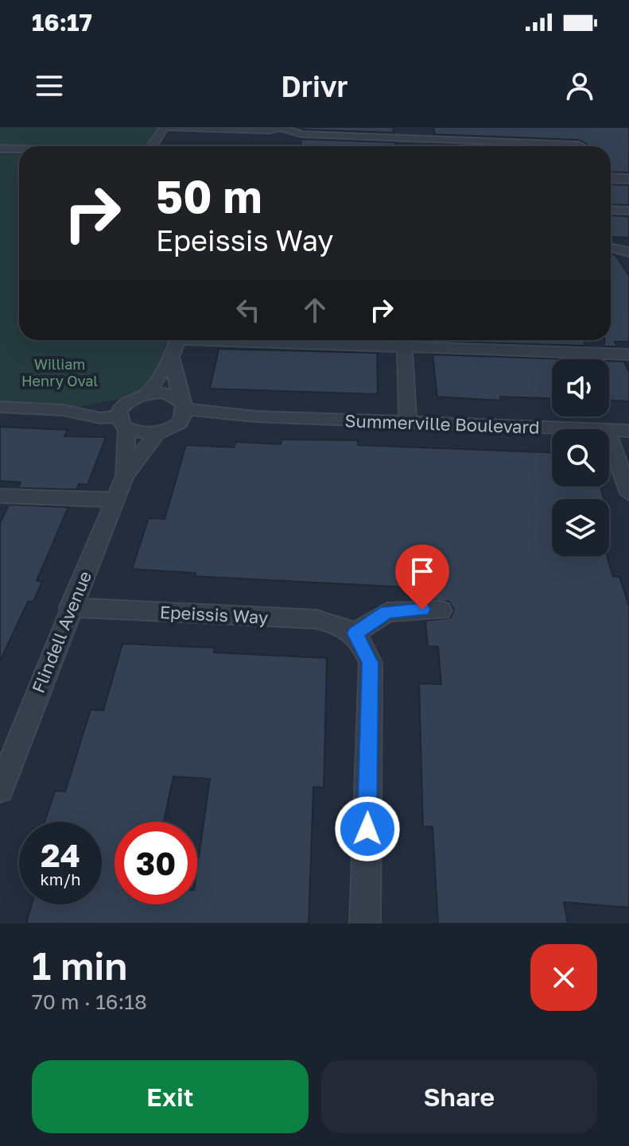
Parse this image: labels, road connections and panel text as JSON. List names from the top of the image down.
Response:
{
  "streets": {
    "street": ["Summerville Boulevard", "Epeissis Way", "Flindell Avenue"]
  },
  "crossings": [
    ["Summerville Boulevard", "Flindell Avenue"],
    ["Epeissis Way", "Flindell Avenue"]
  ],
  "parks": ["William Henry Oval"],
  "page": {
    "status": "16:17",
    "header": "Drivr",
    "turn": ["50 m", "Epeissis Way"],
    "speed": "24 km/h",
    "limit": "30",
    "heading": ["1 min", "70 m · 16:18"],
    "buttons": ["Exit", "Share"]
  }
}
